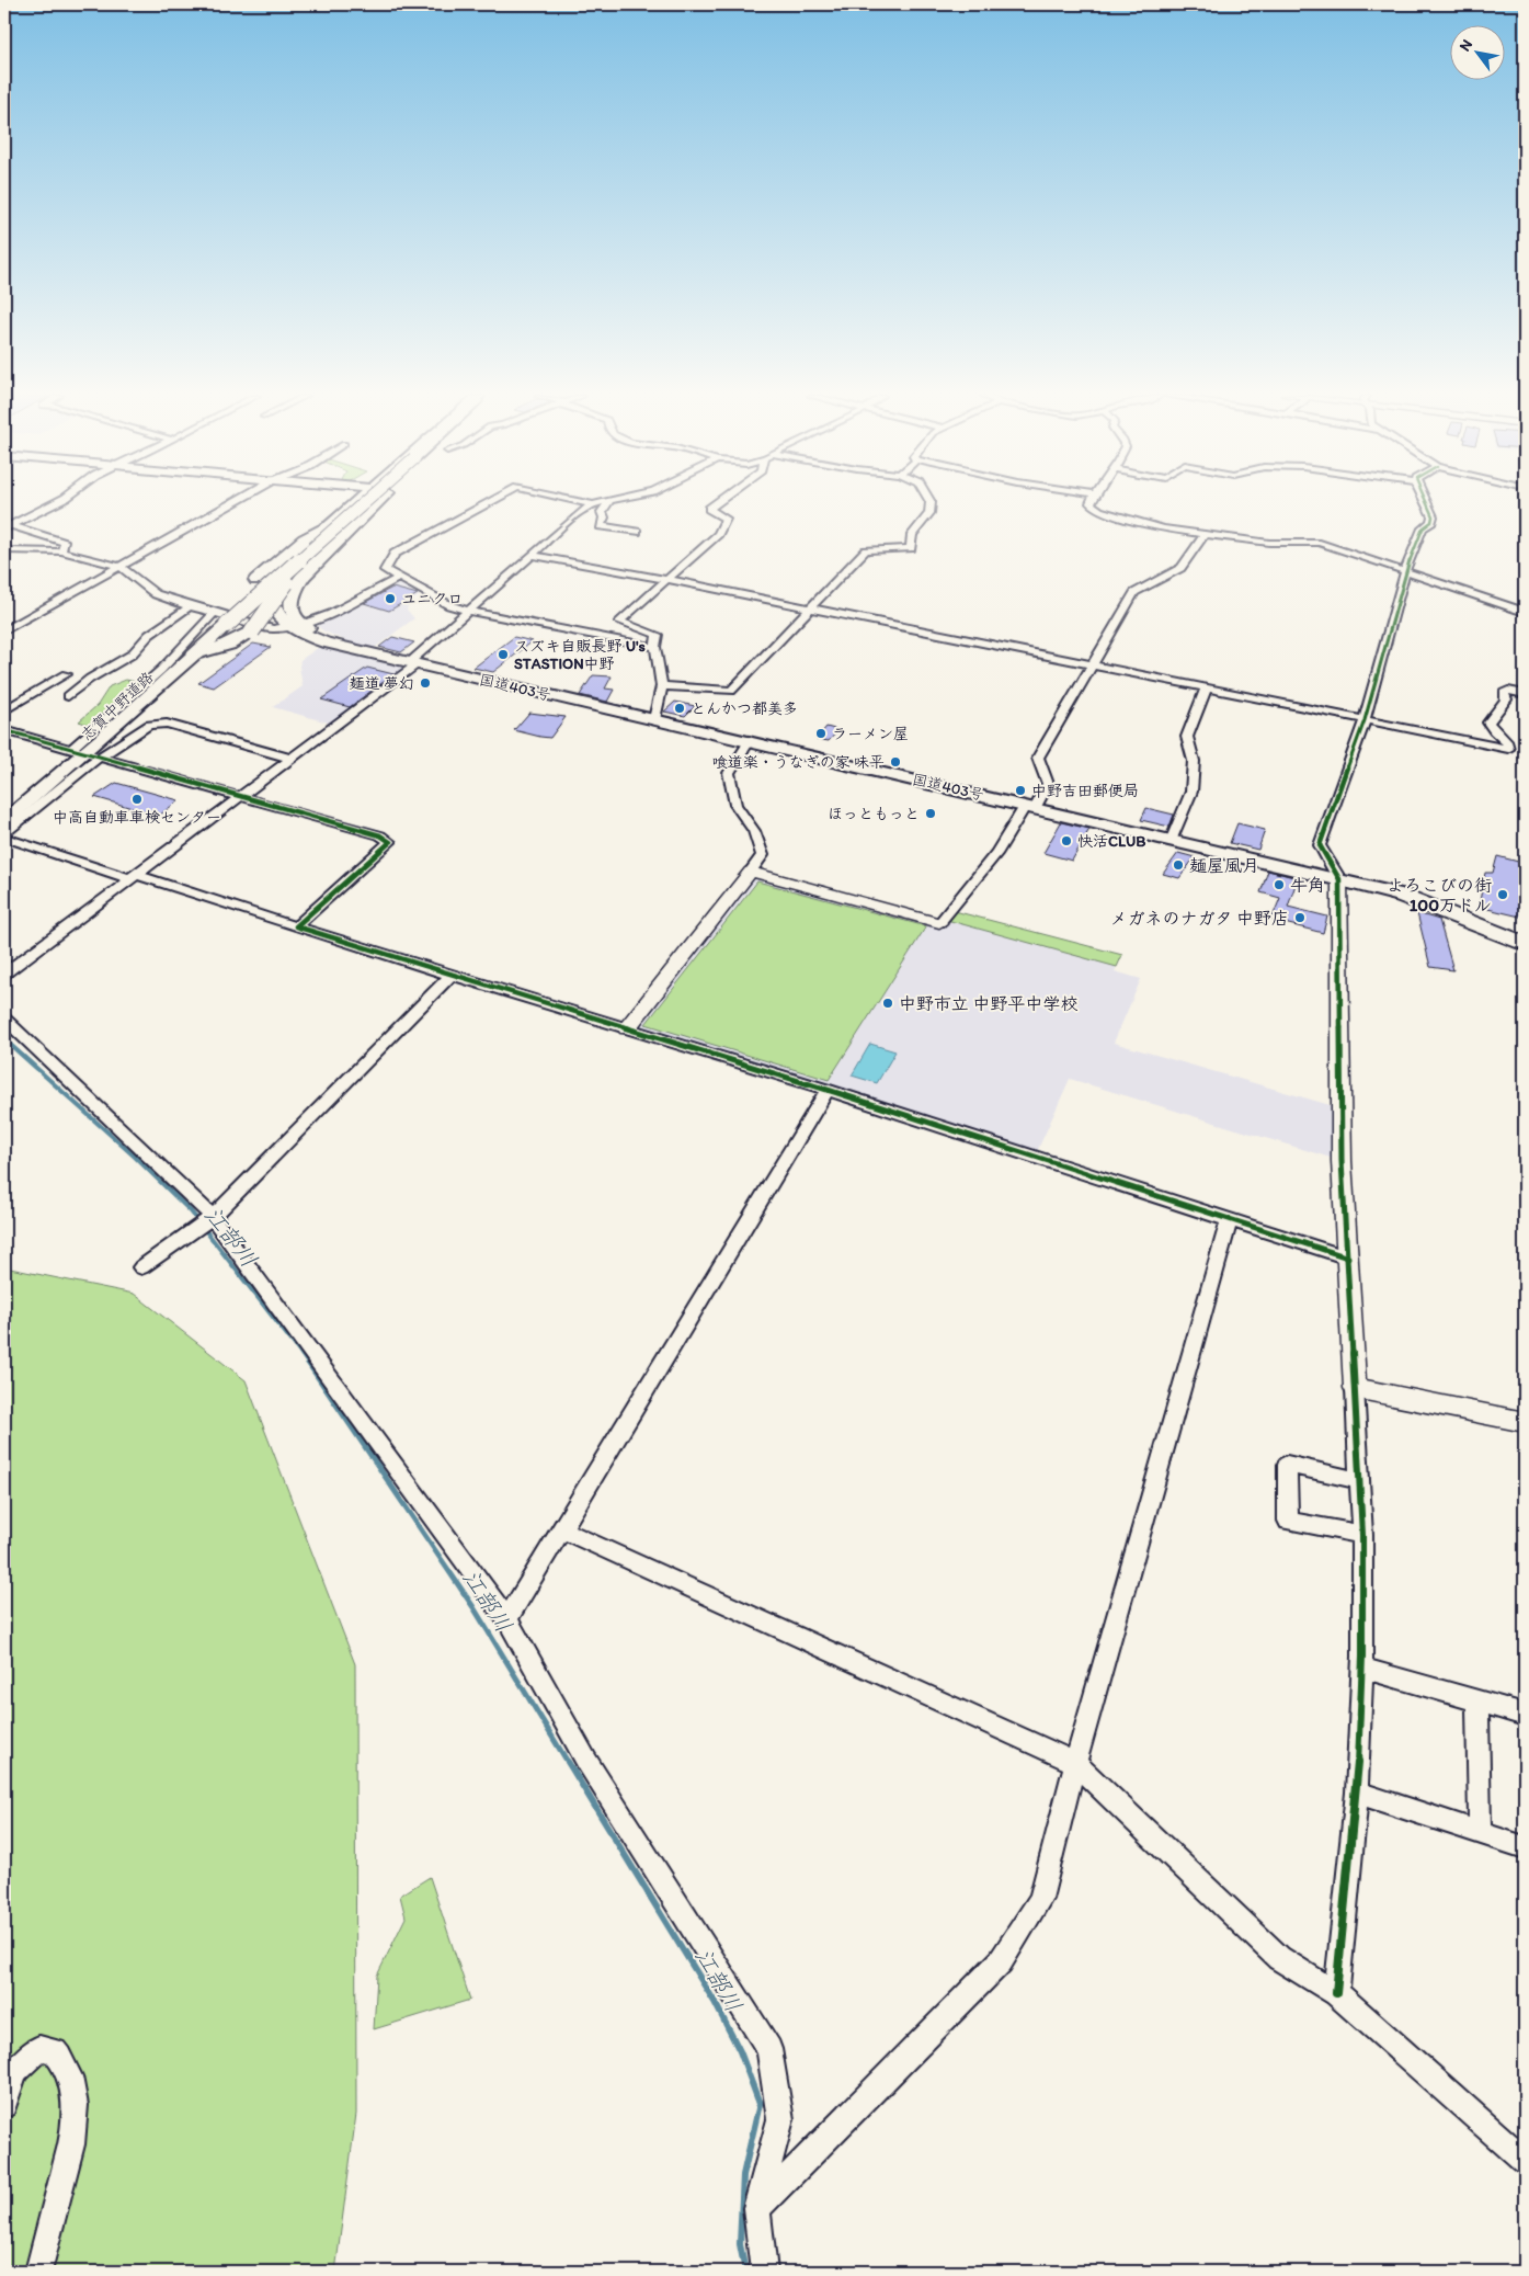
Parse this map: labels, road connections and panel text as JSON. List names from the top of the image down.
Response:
{
  "streets": {
    "highway": ["国道403号"],
    "main road": ["志賀中野道路"]
  },
  "water": ["江部川"],
  "places": [
    "ユニクロ",
    "スズキ自販長野 U's STASTION中野",
    "麺道 夢幻",
    "とんかつ都美多",
    "ラーメン屋",
    "喰道楽・うなぎの家 味平",
    "中野吉田郵便局",
    "中高自動車車検センター",
    "ほっともっと",
    "快活CLUB",
    "麺屋風月",
    "牛角",
    "よろこびの街 100万ドル",
    "メガネのナガタ 中野店",
    "中野市立 中野平中学校"
  ],
  "north": "top left"
}
